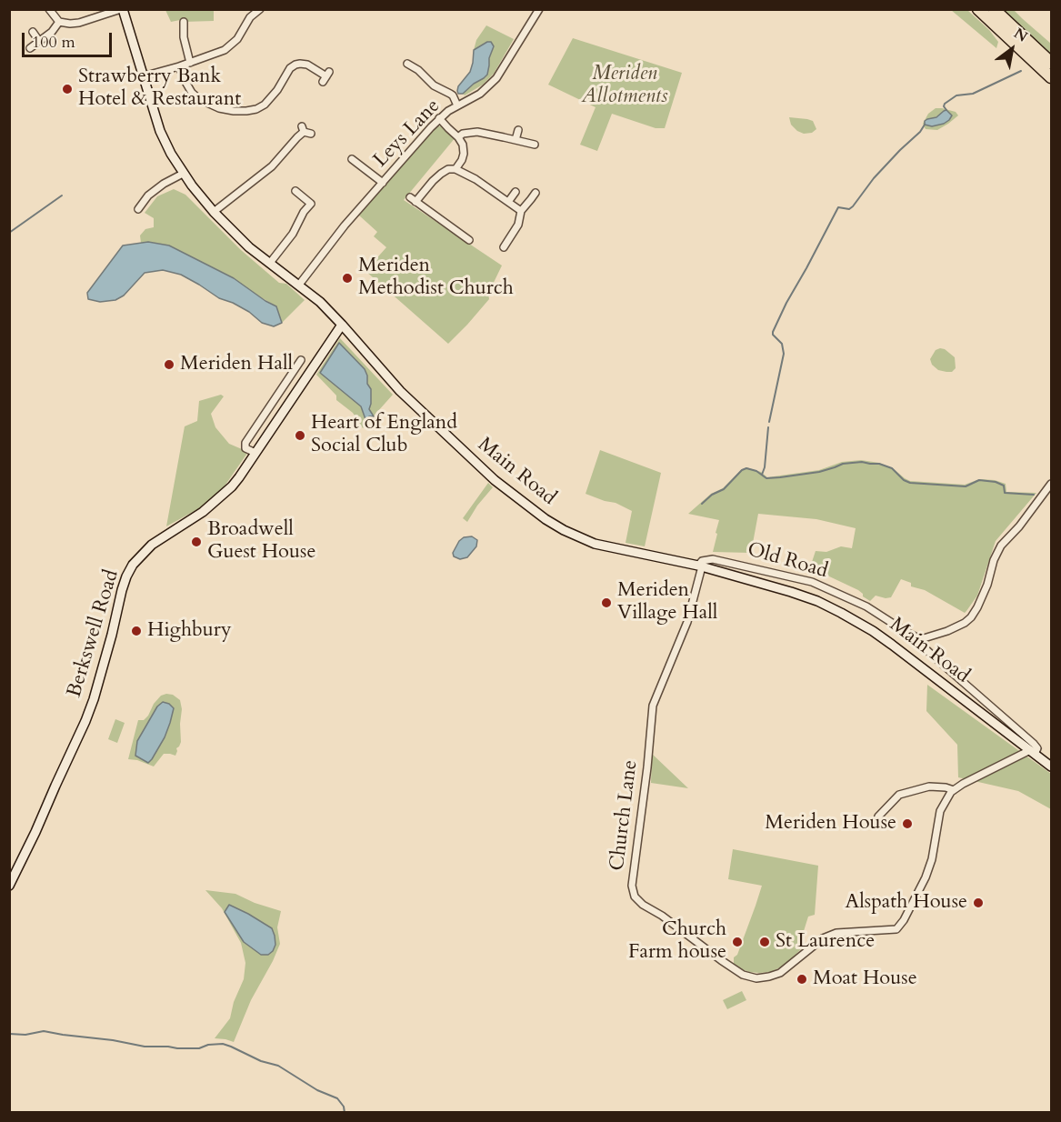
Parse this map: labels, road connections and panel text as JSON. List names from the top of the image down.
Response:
{
  "streets": {
    "main road": ["Main Road", "Berkswell Road"],
    "street": ["Leys Lane", "Old Road", "Church Lane"]
  },
  "crossings": [
    ["Leys Lane", "Main Road"],
    ["Main Road", "Old Road"],
    ["Main Road", "Berkswell Road"],
    ["Main Road", "Church Lane"],
    ["Old Road", "Church Lane"]
  ],
  "parks": ["Meriden Allotments"],
  "places": [
    "Strawberry Bank Hotel & Restaurant",
    "Meriden Methodist Church",
    "Meriden Hall",
    "Heart of England Social Club",
    "Broadwell Guest House",
    "Meriden Village Hall",
    "Highbury",
    "Meriden House",
    "Alspath House",
    "Church Farm house",
    "St Laurence",
    "Moat House"
  ],
  "scale_bar": "100 m",
  "north": "top right"
}
